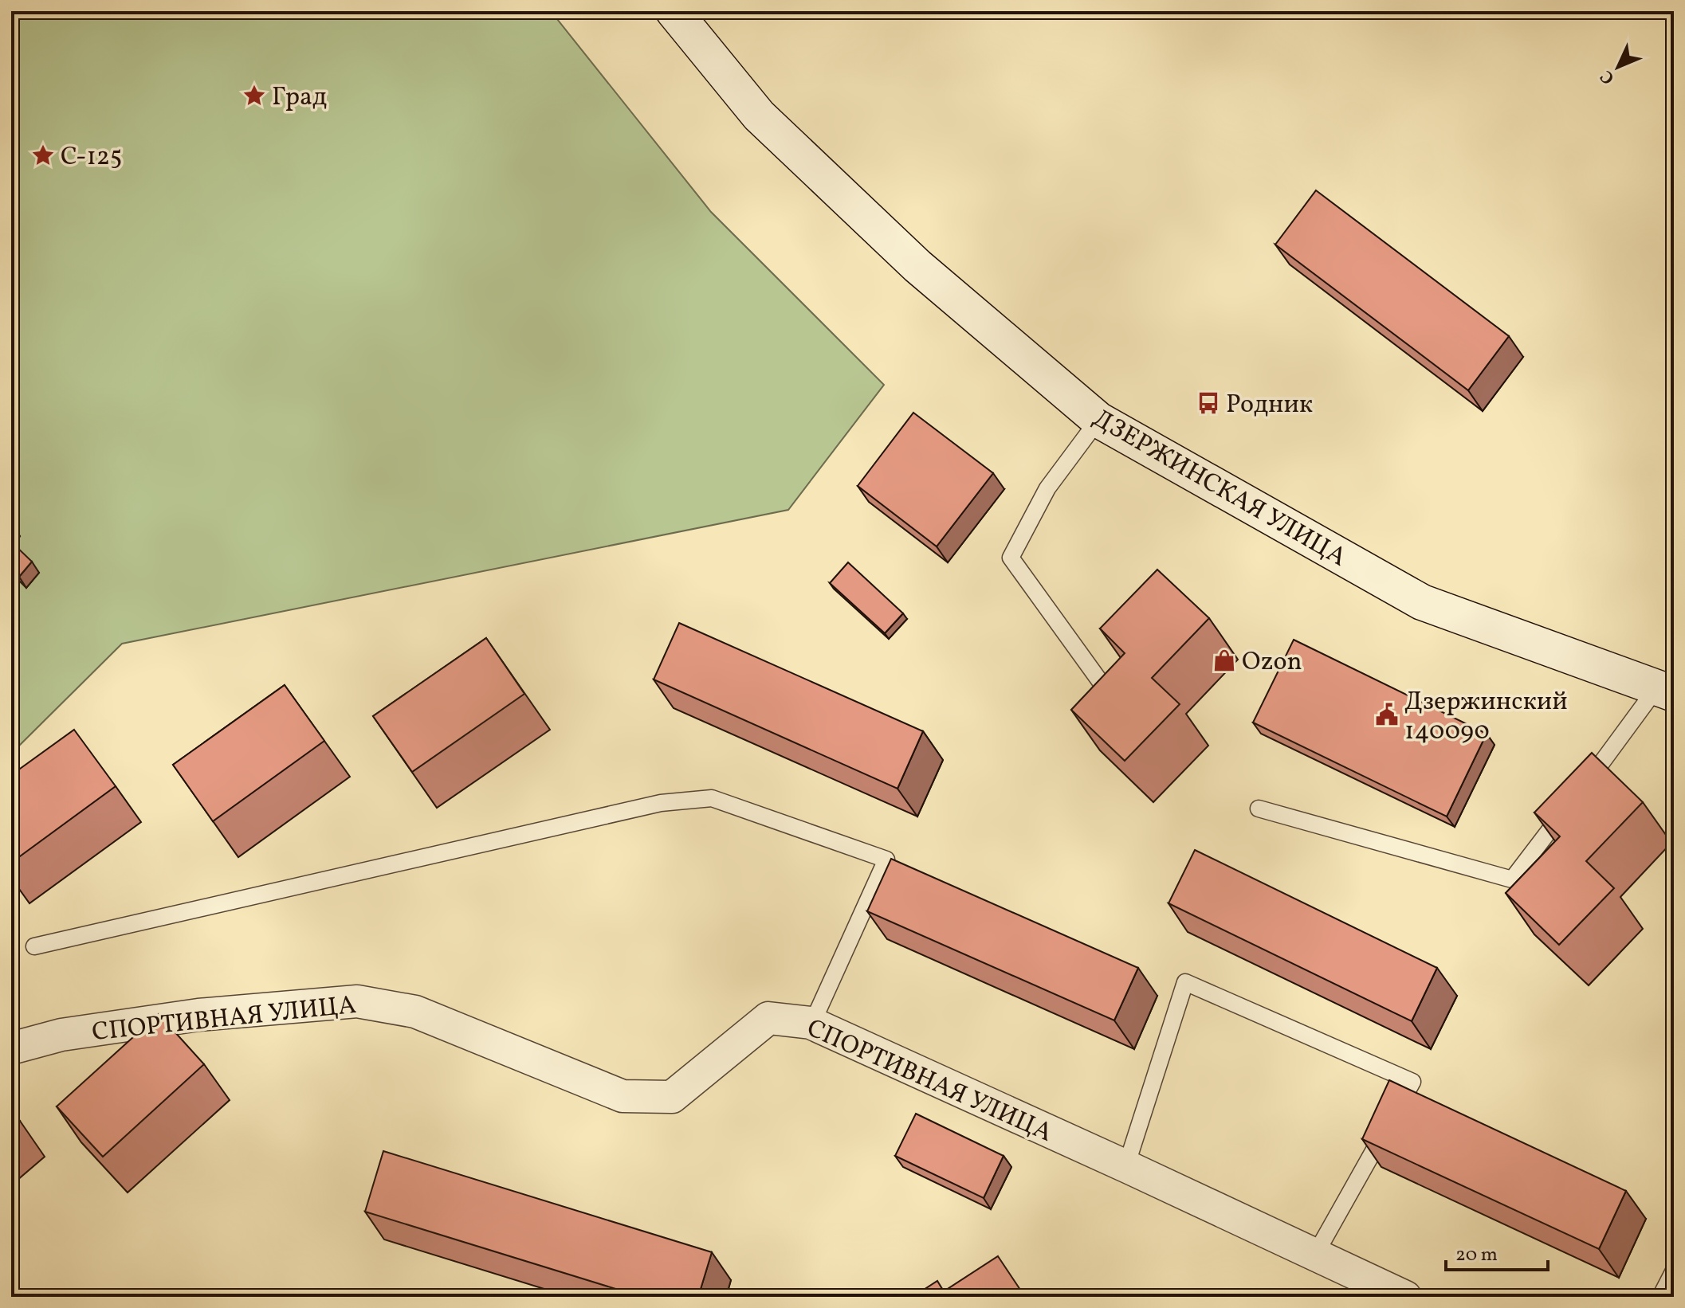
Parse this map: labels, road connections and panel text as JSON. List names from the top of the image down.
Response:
{
  "streets": {
    "main road": ["ДЗЕРЖИНСКАЯ УЛИЦА"],
    "street": ["СПОРТИВНАЯ УЛИЦА"]
  },
  "places": {
    "place": ["Град", "С-125"],
    "bus stop": ["Родник"],
    "shop": ["Ozon"],
    "public building": ["Дзержинский 140090"]
  },
  "scale_bar": "20 m",
  "north": "bottom left"
}
